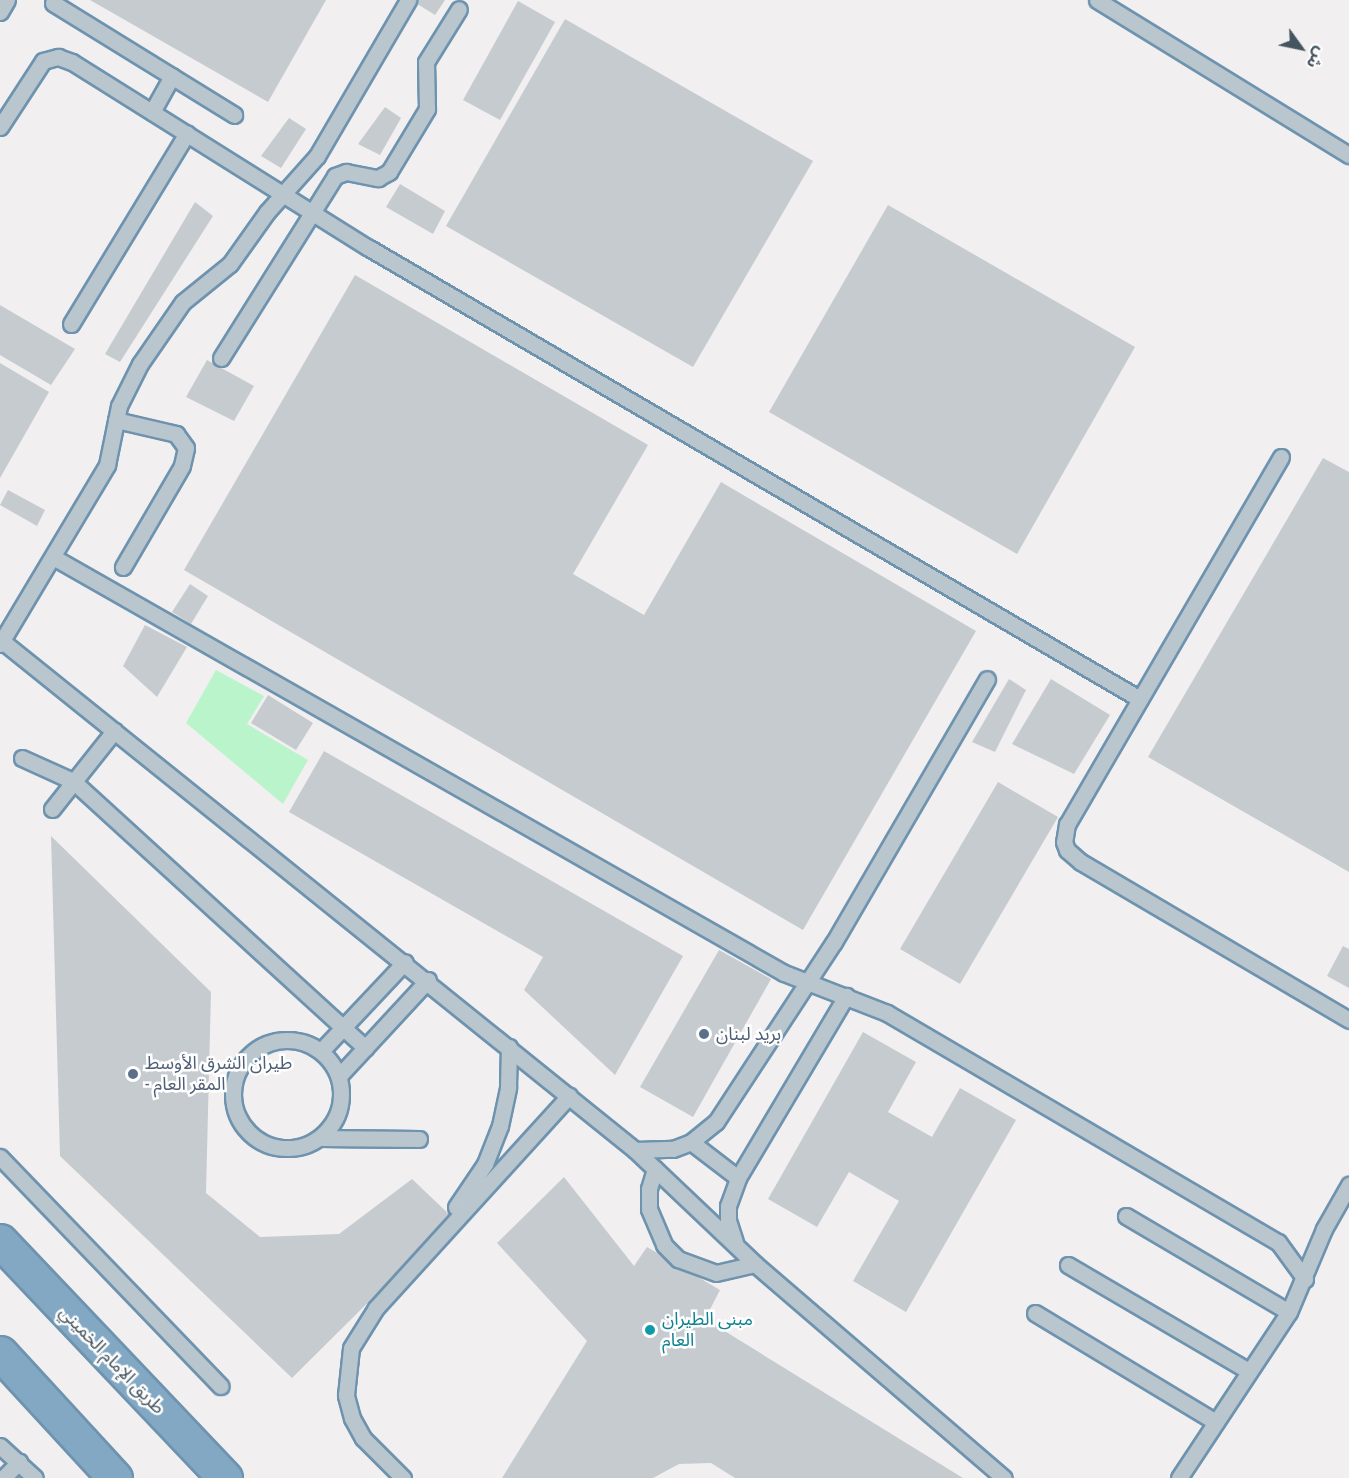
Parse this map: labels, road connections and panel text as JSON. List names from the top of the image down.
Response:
{
  "streets": {
    "highway": ["طريق الإمام الخميني"]
  },
  "places": ["بريد لبنان", "طيران الشرق الأوسط - المقر العام", "مبنى الطيران العام"],
  "north": "bottom right"
}
